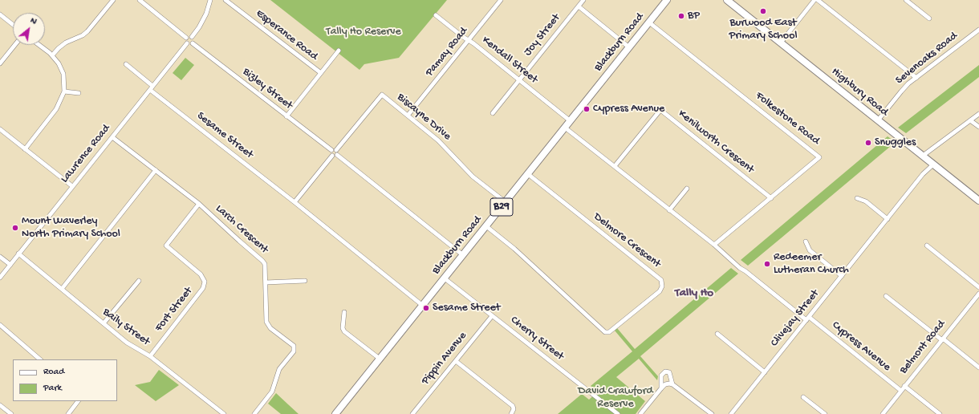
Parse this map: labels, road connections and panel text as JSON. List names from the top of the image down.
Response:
{
  "streets": {
    "main road": ["Blackburn Road", "Highbury Road", "B29"],
    "street": [
      "Esperance Road",
      "Joy Street",
      "Pamay Road",
      "Sevenoaks Road",
      "Kendall Street",
      "Bizley Street",
      "Biscayne Drive",
      "Folkestone Road",
      "Sesame Street",
      "Kenilworth Crescent",
      "Lawrence Road",
      "Larch Crescent",
      "Delmore Crescent",
      "Fort Street",
      "Clivejay Street",
      "Baily Street",
      "Cherry Street",
      "Cypress Avenue",
      "Belmont Road",
      "Pippin Avenue"
    ]
  },
  "crossings": [
    ["Joy Street", "Kendall Street"],
    ["Blackburn Road", "Kendall Street"],
    ["Blackburn Road", "Biscayne Drive"],
    ["Blackburn Road", "Folkestone Road"],
    ["Blackburn Road", "Sesame Street"],
    ["Blackburn Road", "Delmore Crescent"],
    ["Blackburn Road", "Cherry Street"],
    ["Blackburn Road", "Cypress Avenue"],
    ["Pamay Road", "Kendall Street"],
    ["Pamay Road", "Biscayne Drive"],
    ["Sevenoaks Road", "Highbury Road"],
    ["Bizley Street", "Lawrence Road"],
    ["Highbury Road", "Clivejay Street"],
    ["Folkestone Road", "Kenilworth Crescent"],
    ["Folkestone Road", "Cypress Avenue"],
    ["Sesame Street", "Lawrence Road"],
    ["Kenilworth Crescent", "Cypress Avenue"],
    ["Lawrence Road", "Larch Crescent"],
    ["Lawrence Road", "Baily Street"],
    ["Larch Crescent", "Fort Street"],
    ["Fort Street", "Baily Street"],
    ["Clivejay Street", "Cypress Avenue"],
    ["Cherry Street", "Pippin Avenue"],
    ["Cypress Avenue", "Belmont Road"]
  ],
  "districts": ["Tally Ho"],
  "parks": ["Tally Ho Reserve", "David Crawford Reserve"],
  "places": [
    "Burwood East Primary School",
    "BP",
    "Cypress Avenue",
    "Snuggles",
    "Mount Waverley North Primary School",
    "Redeemer Lutheran Church",
    "Sesame Street"
  ],
  "legend": ["Road", "Park"],
  "north": "top right"
}
